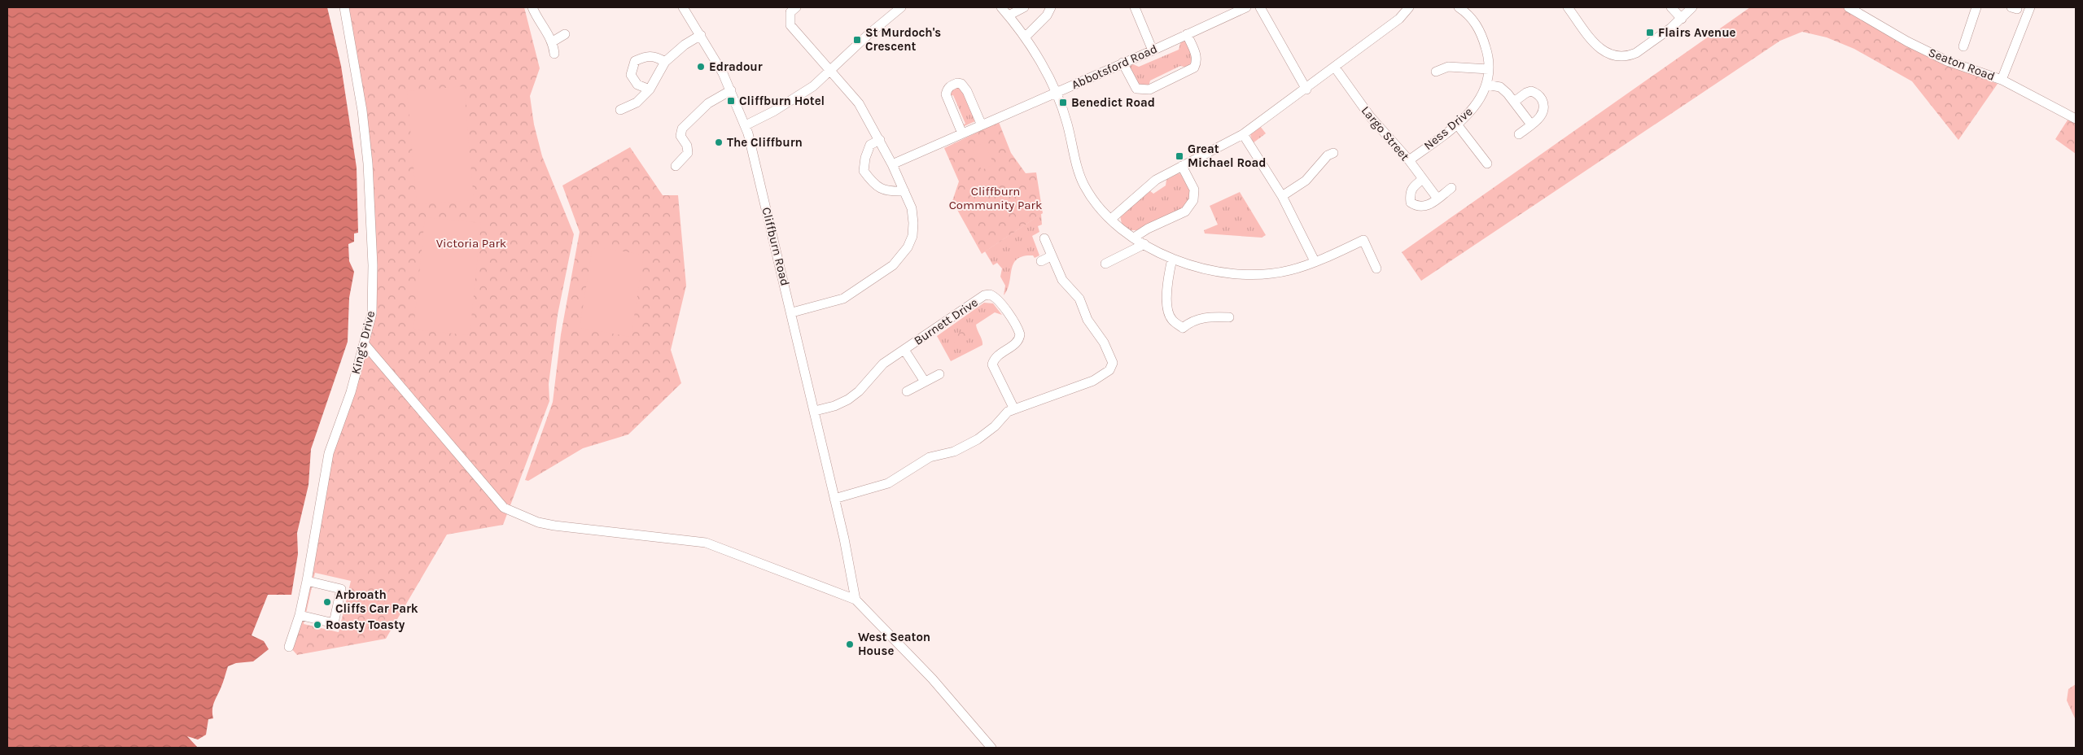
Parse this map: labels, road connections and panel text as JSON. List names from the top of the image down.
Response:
{
  "streets": {
    "street": [
      "Seaton Road",
      "Abbotsford Road",
      "Ness Drive",
      "Largo Street",
      "Cliffburn Road",
      "Burnett Drive",
      "King's Drive"
    ]
  },
  "crossings": [
    ["Ness Drive", "Largo Street"],
    ["Cliffburn Road", "Burnett Drive"]
  ],
  "parks": ["Cliffburn Community Park", "Victoria Park"],
  "places": {
    "transit": [
      "Flairs Avenue",
      "St Murdoch's Crescent",
      "Cliffburn Hotel",
      "Benedict Road",
      "Great Michael Road"
    ],
    "other": [
      "Edradour",
      "The Cliffburn",
      "Arbroath Cliffs Car Park",
      "Roasty Toasty",
      "West Seaton House"
    ]
  }
}
